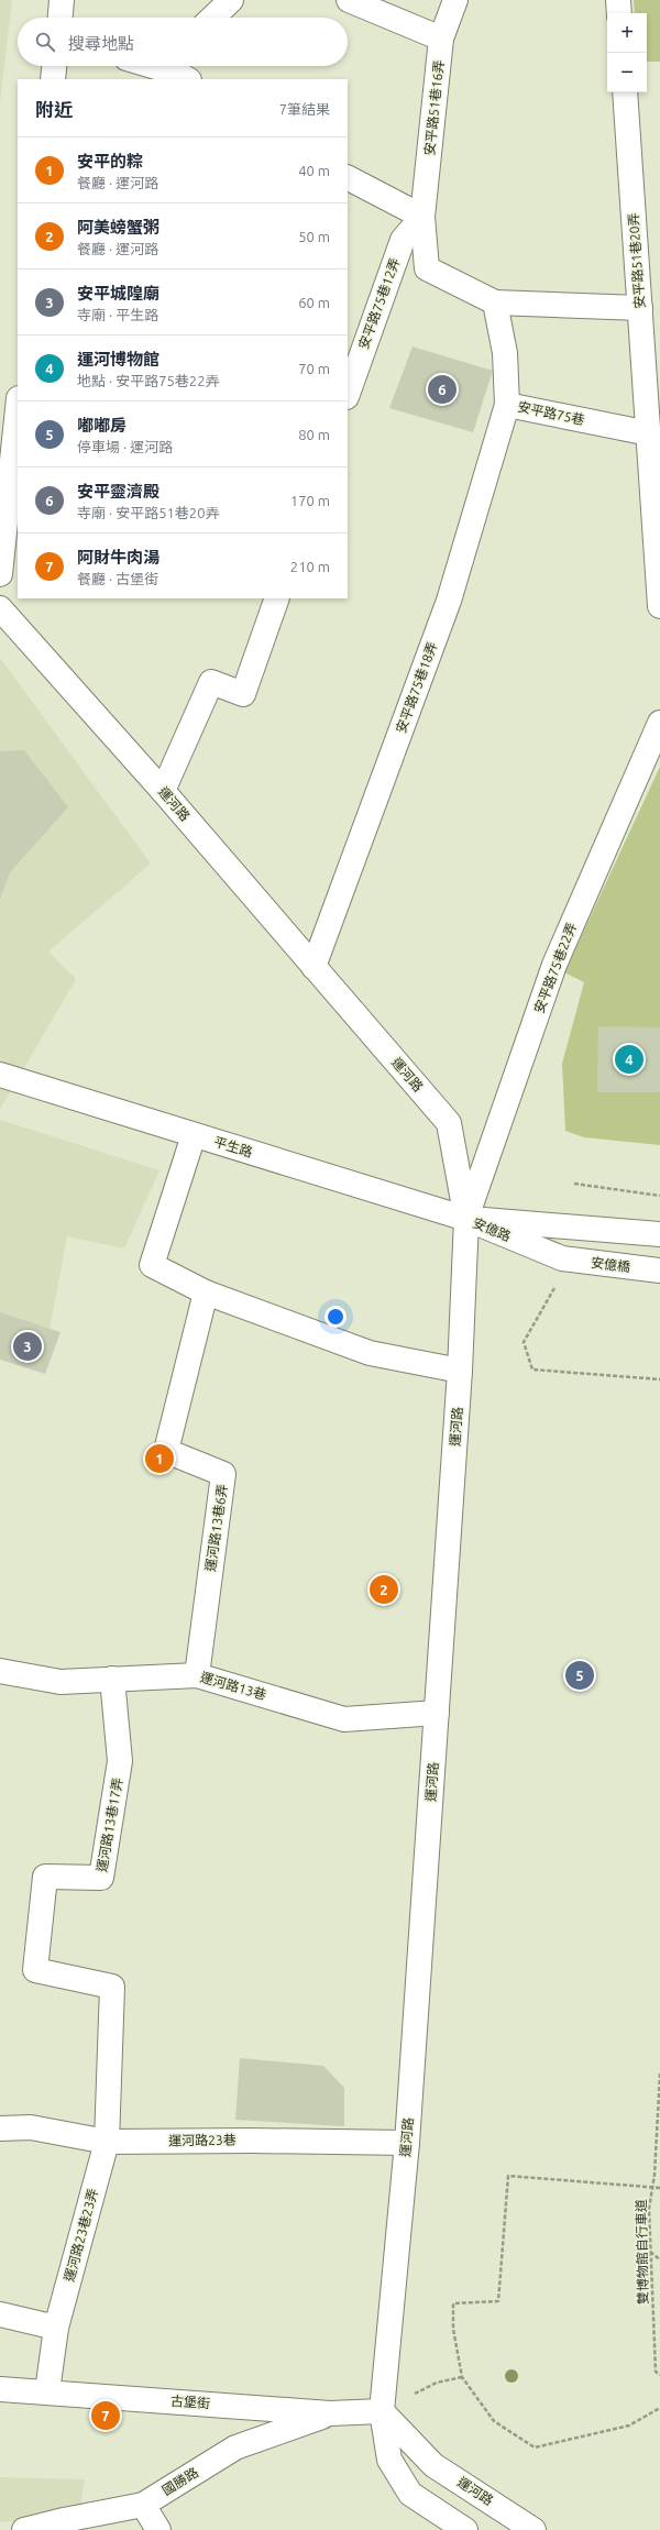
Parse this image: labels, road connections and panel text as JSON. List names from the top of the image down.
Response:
{
  "streets": {
    "street": [
      "安平路51巷16弄",
      "安平路51巷20弄",
      "安平路75巷12弄",
      "安平路75巷",
      "安平路75巷18弄",
      "運河路",
      "安平路75巷22弄",
      "平生路",
      "安億路",
      "安億橋",
      "運河路13巷6弄",
      "運河路13巷",
      "運河路13巷17弄",
      "運河路23巷",
      "運河路23巷23弄",
      "古堡街",
      "國勝路"
    ],
    "path": ["雙博物館自行車道"]
  },
  "crossings": [
    ["安平路51巷16弄", "安平路75巷12弄"],
    ["安平路51巷20弄", "安平路75巷"],
    ["安平路75巷", "安平路75巷18弄"],
    ["安平路75巷18弄", "運河路"],
    ["運河路", "安平路75巷22弄"],
    ["運河路", "平生路"],
    ["運河路", "安億路"],
    ["運河路", "運河路13巷"],
    ["運河路", "運河路23巷"],
    ["運河路", "古堡街"],
    ["安平路75巷22弄", "平生路"],
    ["安平路75巷22弄", "安億路"],
    ["平生路", "安億路"],
    ["安億路", "安億橋"],
    ["運河路13巷6弄", "運河路13巷"],
    ["運河路13巷", "運河路13巷17弄"],
    ["運河路13巷17弄", "運河路23巷"],
    ["運河路13巷17弄", "運河路23巷23弄"],
    ["運河路23巷", "運河路23巷23弄"],
    ["運河路23巷23弄", "古堡街"],
    ["古堡街", "國勝路"]
  ],
  "page": {
    "map_buttons": ["+", "−"],
    "search": "搜尋地點",
    "heading": ["附近", "7筆結果"],
    "list": [
      {
        "mark": "1",
        "name": "安平的粽",
        "note": "餐廳 · 運河路",
        "value": "40 m"
      },
      {
        "mark": "2",
        "name": "阿美螃蟹粥",
        "note": "餐廳 · 運河路",
        "value": "50 m"
      },
      {
        "mark": "3",
        "name": "安平城隍廟",
        "note": "寺廟 · 平生路",
        "value": "60 m"
      },
      {
        "mark": "4",
        "name": "運河博物館",
        "note": "地點 · 安平路75巷22弄",
        "value": "70 m"
      },
      {
        "mark": "5",
        "name": "嘟嘟房",
        "note": "停車場 · 運河路",
        "value": "80 m"
      },
      {
        "mark": "6",
        "name": "安平靈濟殿",
        "note": "寺廟 · 安平路51巷20弄",
        "value": "170 m"
      },
      {
        "mark": "7",
        "name": "阿財牛肉湯",
        "note": "餐廳 · 古堡街",
        "value": "210 m"
      }
    ],
    "pins": [
      "6",
      "4",
      "3",
      "1",
      "2",
      "5",
      "7"
    ]
  }
}
